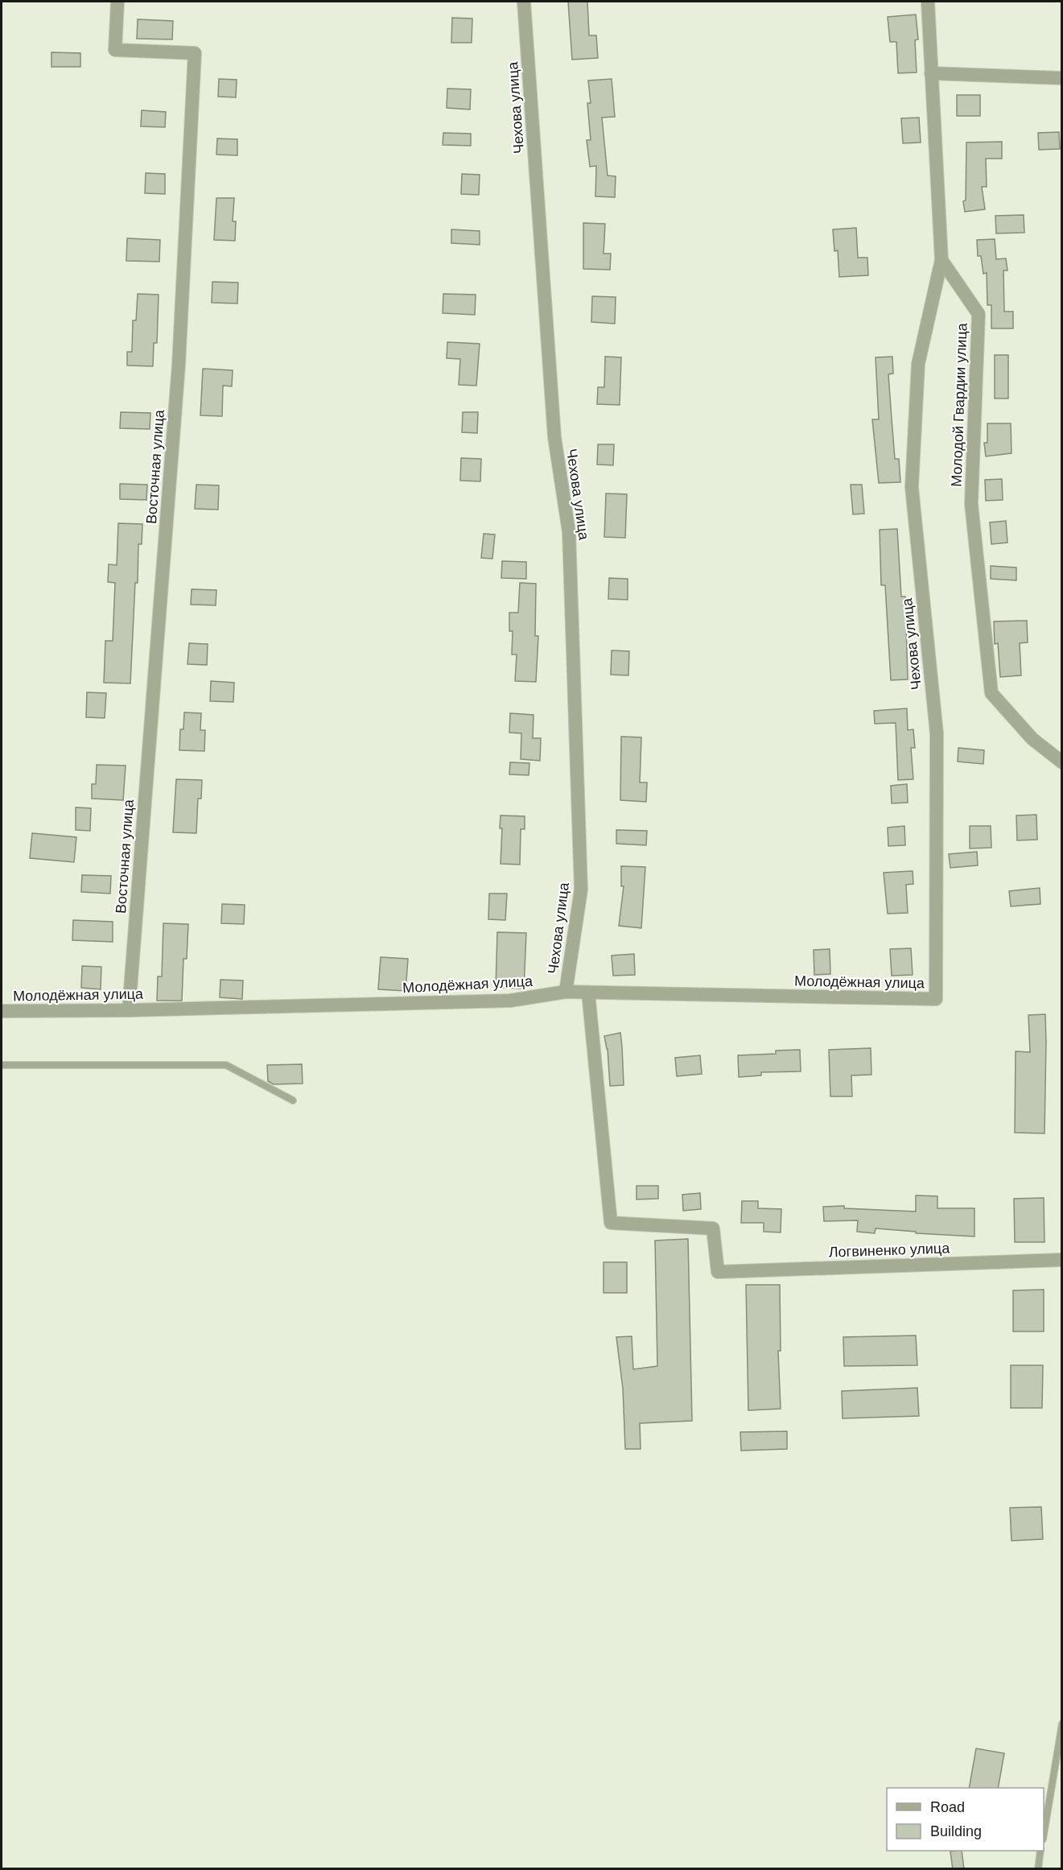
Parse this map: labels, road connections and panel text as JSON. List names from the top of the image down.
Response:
{
  "streets": {
    "street": [
      "Чехова улица",
      "Молодой Гвардии улица",
      "Восточная улица",
      "Молодёжная улица",
      "Логвиненко улица"
    ]
  },
  "crossings": [
    ["Чехова улица", "Молодой Гвардии улица"],
    ["Чехова улица", "Молодёжная улица"],
    ["Восточная улица", "Молодёжная улица"],
    ["Молодёжная улица", "Логвиненко улица"]
  ],
  "legend": ["Road", "Building"]
}
